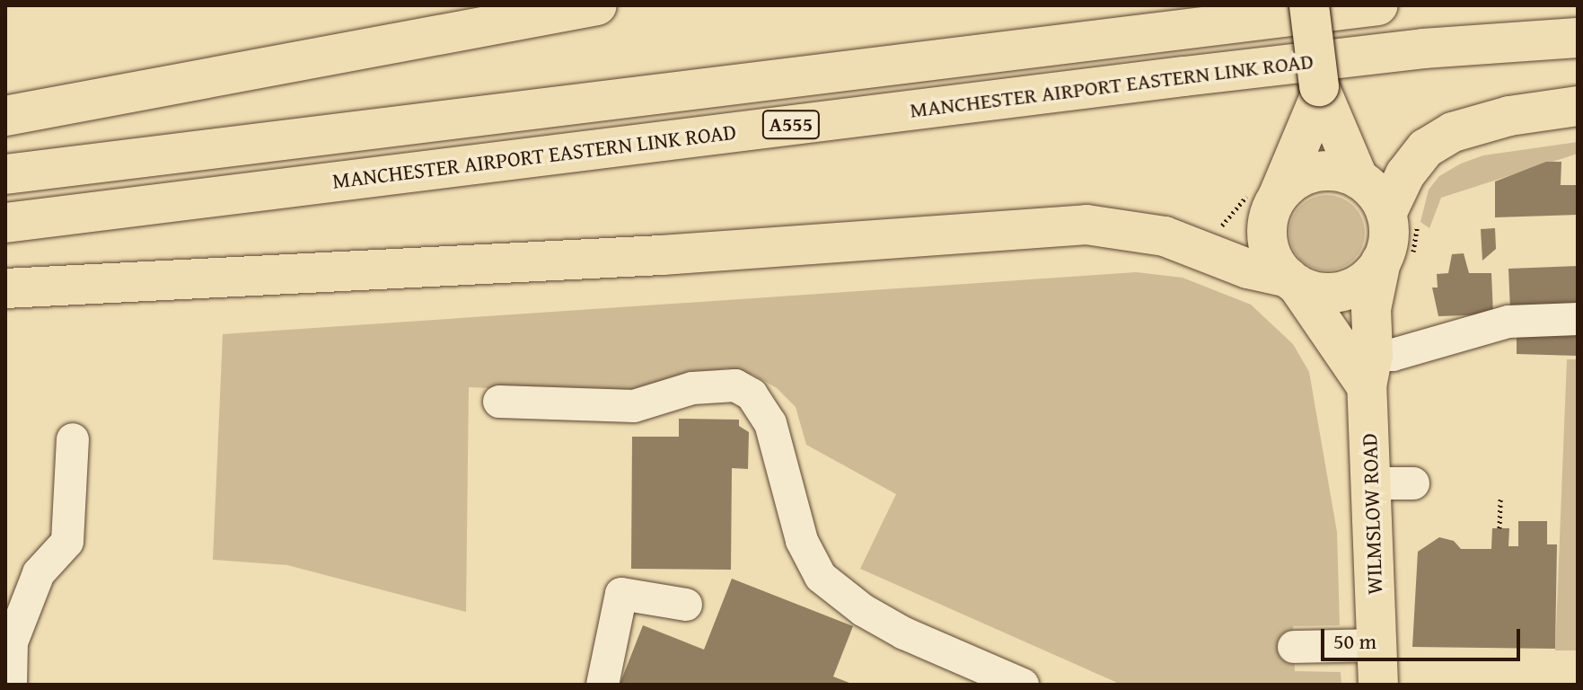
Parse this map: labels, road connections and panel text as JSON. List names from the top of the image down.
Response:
{
  "streets": {
    "main road": ["MANCHESTER AIRPORT EASTERN LINK ROAD", "A555", "WILMSLOW ROAD"]
  },
  "scale_bar": "50 m"
}
